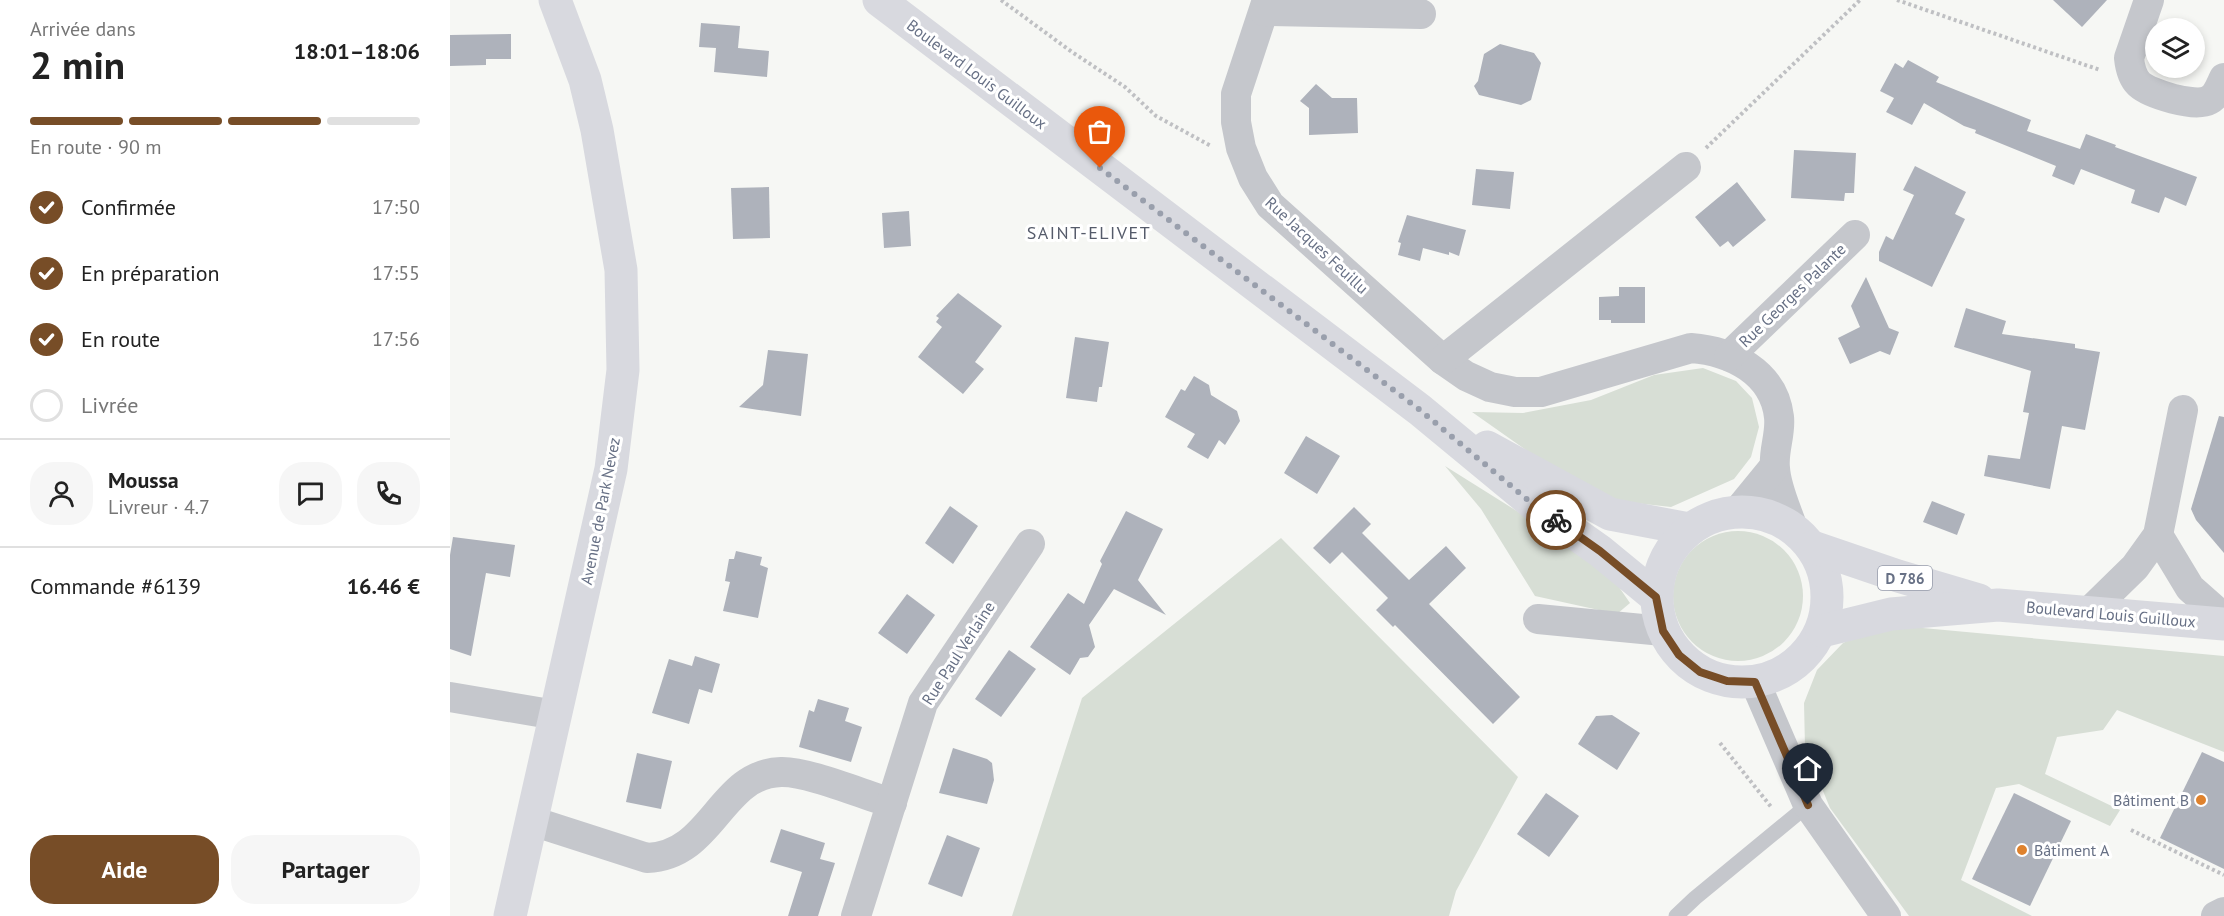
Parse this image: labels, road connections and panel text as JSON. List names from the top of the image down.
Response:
{
  "streets": {
    "main road": ["Boulevard Louis Guilloux", "Avenue de Park Nevez", "D 786"],
    "street": ["Rue Jacques Feuillu", "Rue Georges Palante", "Rue Paul Verlaine"]
  },
  "crossings": [
    ["Boulevard Louis Guilloux", "Rue Jacques Feuillu"],
    ["Rue Jacques Feuillu", "Rue Georges Palante"]
  ],
  "districts": ["SAINT-ELIVET"],
  "places": ["Bâtiment B", "Bâtiment A"],
  "page": {
    "heading": ["2 min", "Arrivée dans", "18:01–18:06"],
    "panel": [
      "Moussa",
      "Livreur · 4.7",
      "Commande #6139",
      "16.46 €"
    ],
    "bar": "En route · 90 m",
    "list": [
      ["Confirmée", "17:50"],
      ["En préparation", "17:55"],
      ["En route", "17:56"],
      "Livrée"
    ],
    "buttons": ["Aide", "Partager"]
  }
}
